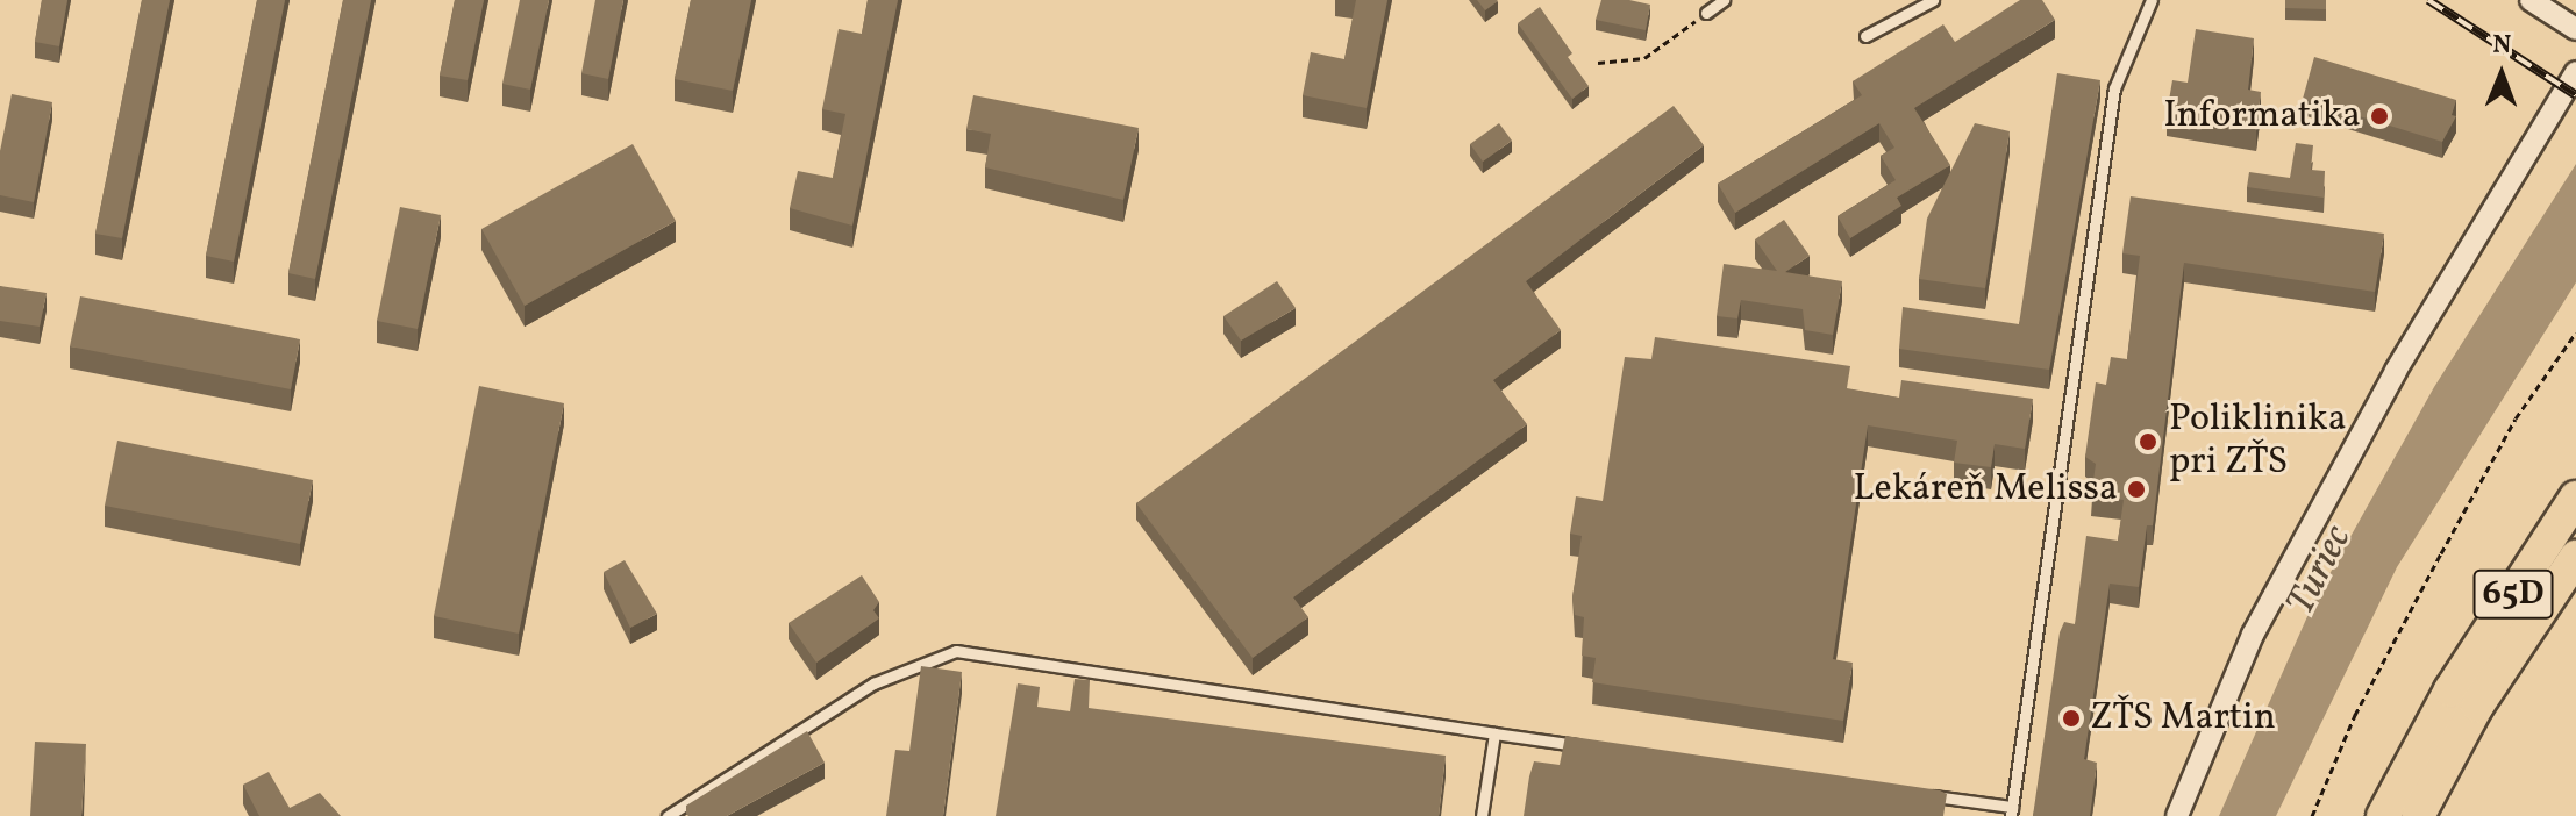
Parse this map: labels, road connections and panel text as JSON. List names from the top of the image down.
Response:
{
  "streets": {
    "main road": ["65D"]
  },
  "water": ["Turiec"],
  "places": [
    "Informatika",
    "Poliklinika pri ZŤS",
    "Lekáreň Melissa",
    "ZŤS Martin"
  ],
  "north": "top"
}
